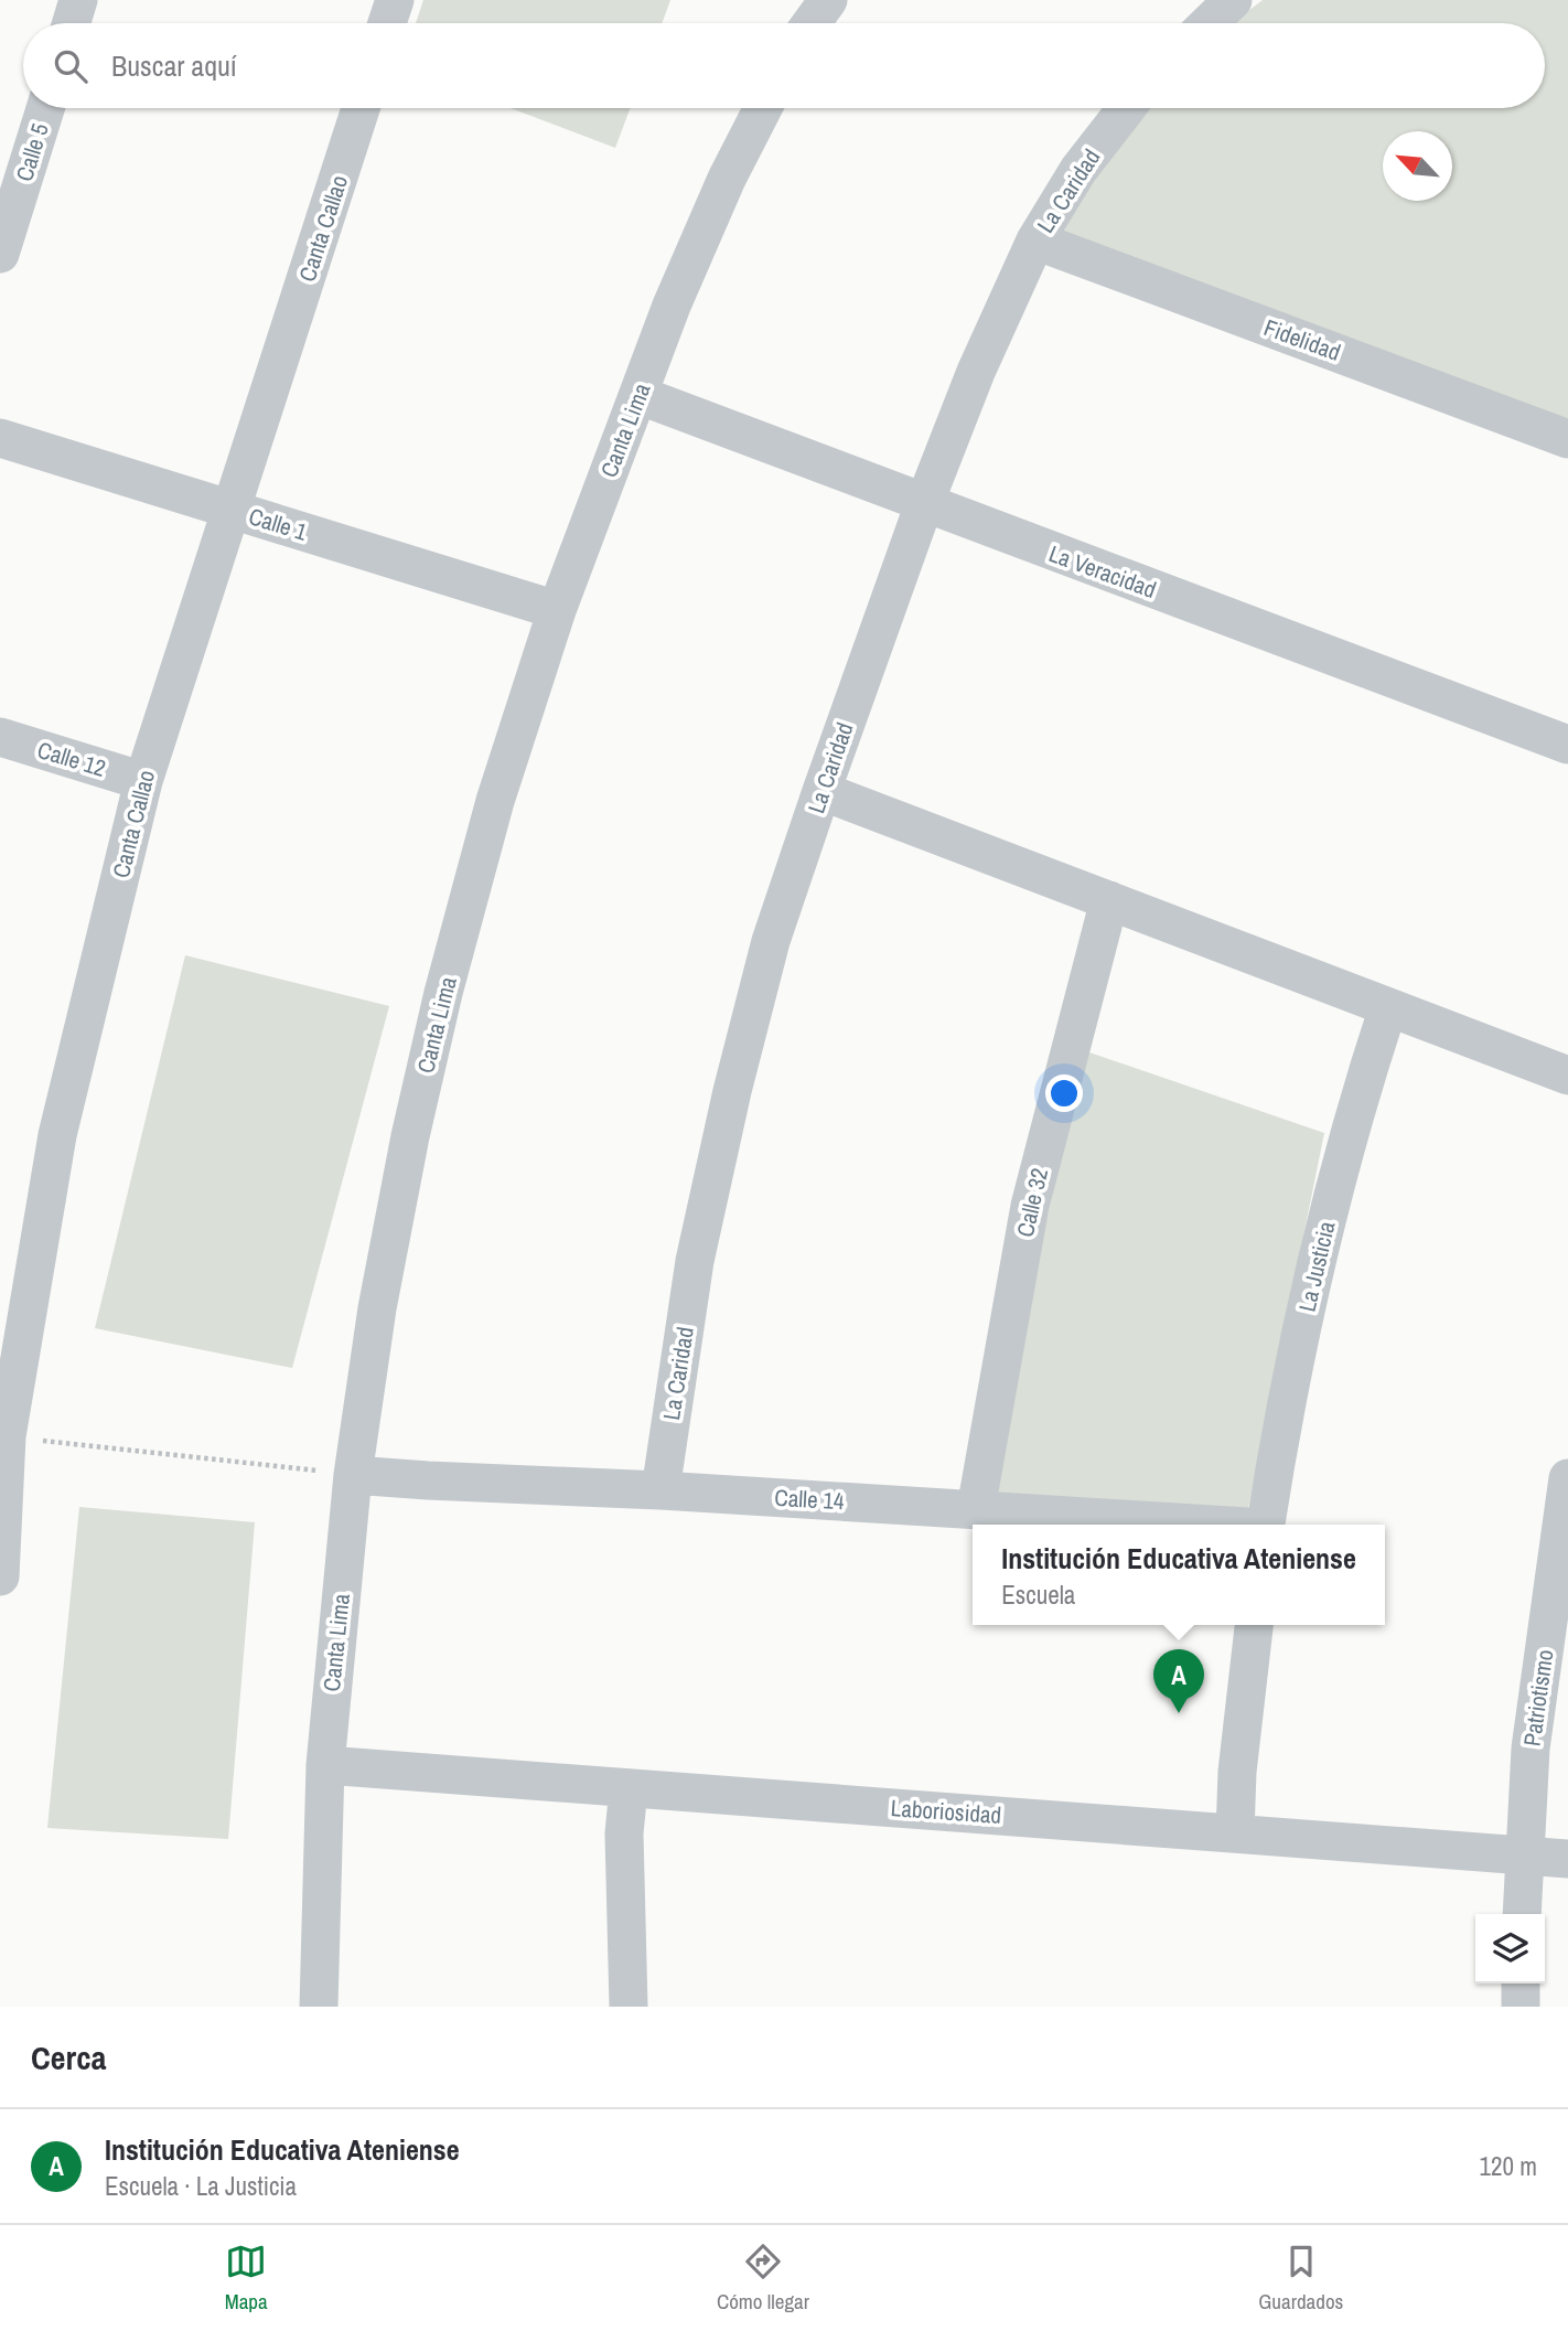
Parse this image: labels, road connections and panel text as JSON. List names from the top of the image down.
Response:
{
  "streets": {
    "street": [
      "Calle 5",
      "La Caridad",
      "Canta Callao",
      "Fidelidad",
      "Canta Lima",
      "Calle 1",
      "La Veracidad",
      "Calle 12",
      "Calle 32",
      "La Justicia",
      "Calle 14",
      "Patriotismo",
      "Laboriosidad"
    ]
  },
  "crossings": [
    ["La Caridad", "Fidelidad"],
    ["La Caridad", "La Veracidad"],
    ["La Caridad", "Calle 14"],
    ["Canta Callao", "Calle 1"],
    ["Canta Callao", "Calle 12"],
    ["Canta Lima", "Calle 1"],
    ["Canta Lima", "La Veracidad"],
    ["Canta Lima", "Calle 14"],
    ["Canta Lima", "Laboriosidad"],
    ["Calle 32", "Calle 14"],
    ["Patriotismo", "Laboriosidad"]
  ],
  "north": "top left",
  "page": {
    "search": "Buscar aquí",
    "popup": ["Institución Educativa Ateniense", "Escuela"],
    "pins": "A",
    "heading": "Cerca",
    "list": [
      {
        "mark": "A",
        "name": "Institución Educativa Ateniense",
        "note": "Escuela · La Justicia",
        "value": "120 m"
      }
    ],
    "nav": ["Mapa", "Cómo llegar", "Guardados"]
  }
}
